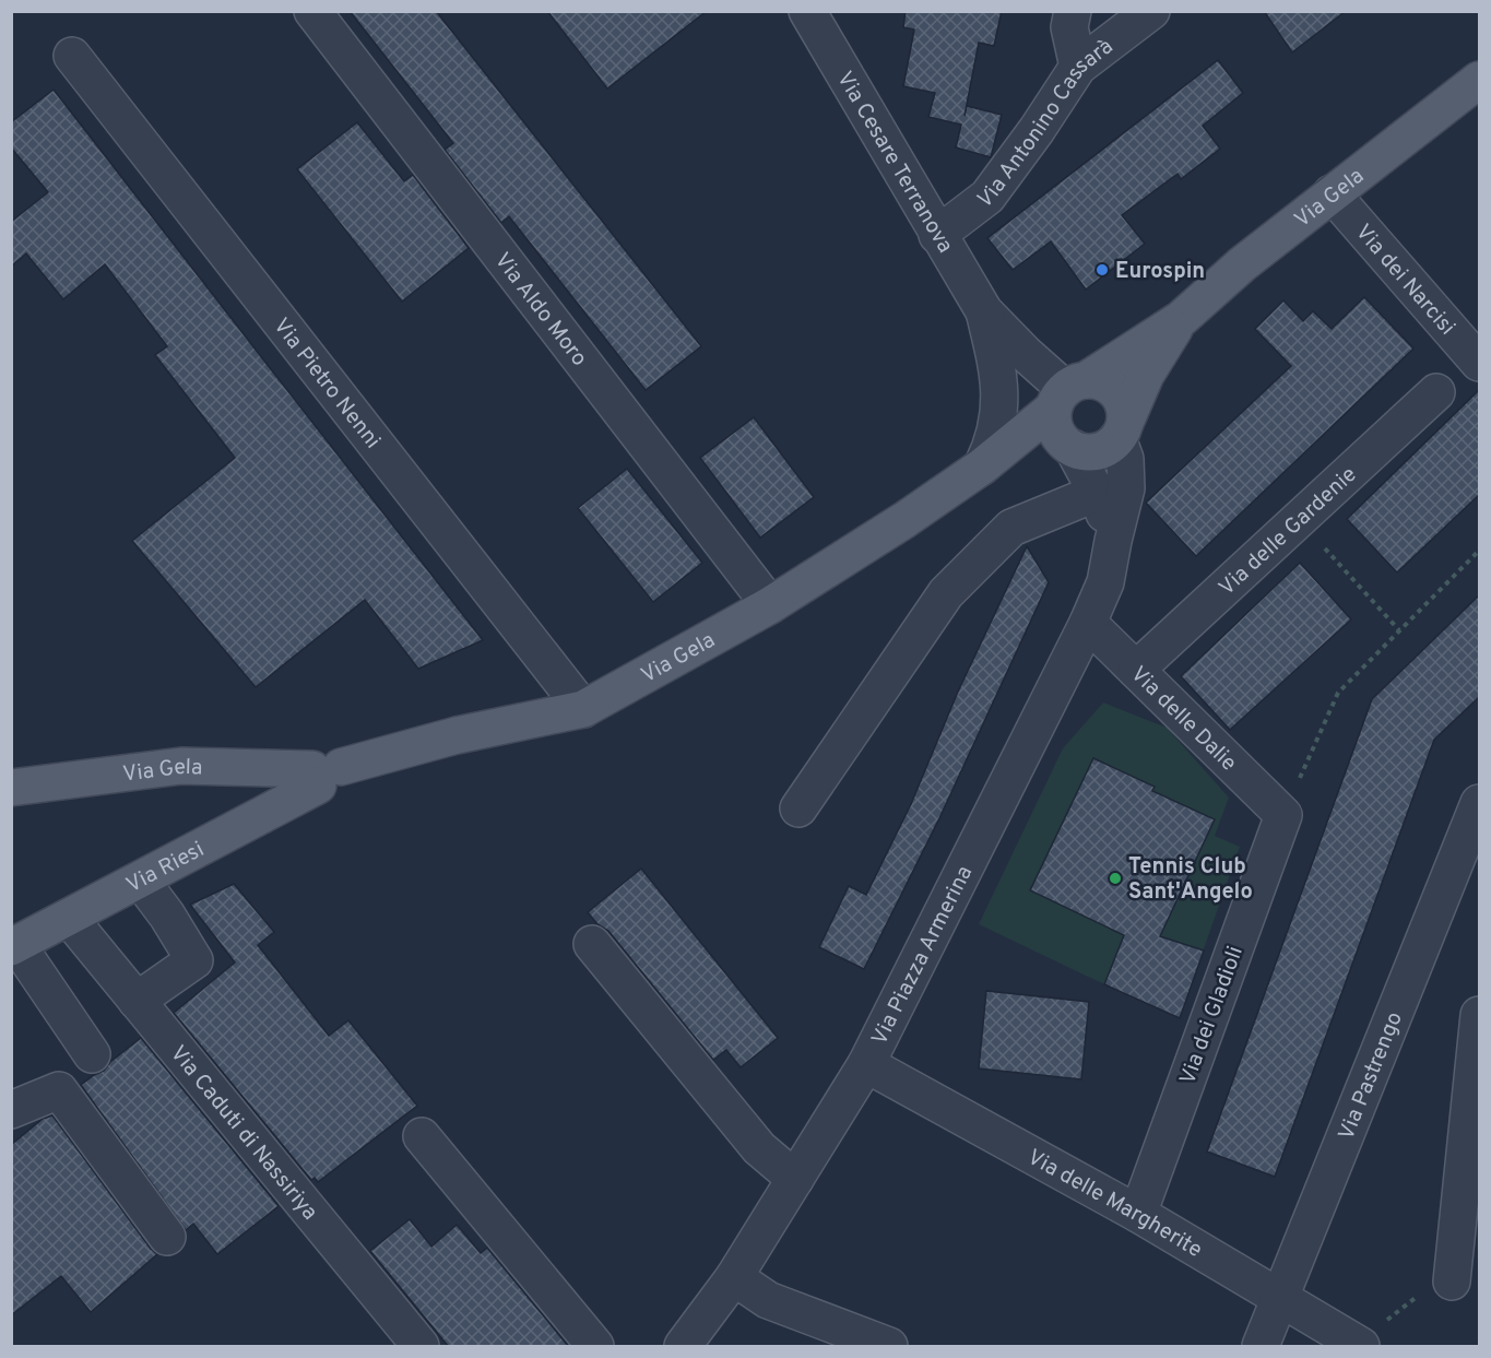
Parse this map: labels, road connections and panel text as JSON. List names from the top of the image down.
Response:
{
  "streets": {
    "main road": ["Via Gela", "Via Riesi"],
    "street": [
      "Via Antonino Cassarà",
      "Via Cesare Terranova",
      "Via dei Narcisi",
      "Via Aldo Moro",
      "Via Pietro Nenni",
      "Via delle Gardenie",
      "Via delle Dalie",
      "Via Piazza Armerina",
      "Via dei Gladioli",
      "Via Pastrengo",
      "Via Caduti di Nassiriya",
      "Via delle Margherite"
    ]
  },
  "crossings": [
    ["Via Antonino Cassarà", "Via Cesare Terranova"],
    ["Via Gela", "Via dei Narcisi"],
    ["Via Gela", "Via Aldo Moro"],
    ["Via Gela", "Via Pietro Nenni"],
    ["Via Gela", "Via Riesi"],
    ["Via Gela", "Via Piazza Armerina"],
    ["Via delle Gardenie", "Via delle Dalie"],
    ["Via delle Dalie", "Via Piazza Armerina"],
    ["Via delle Dalie", "Via dei Gladioli"],
    ["Via Riesi", "Via Caduti di Nassiriya"],
    ["Via Piazza Armerina", "Via delle Margherite"],
    ["Via dei Gladioli", "Via delle Margherite"],
    ["Via Pastrengo", "Via delle Margherite"]
  ],
  "places": ["Eurospin", "Tennis Club Sant'Angelo"]
}
